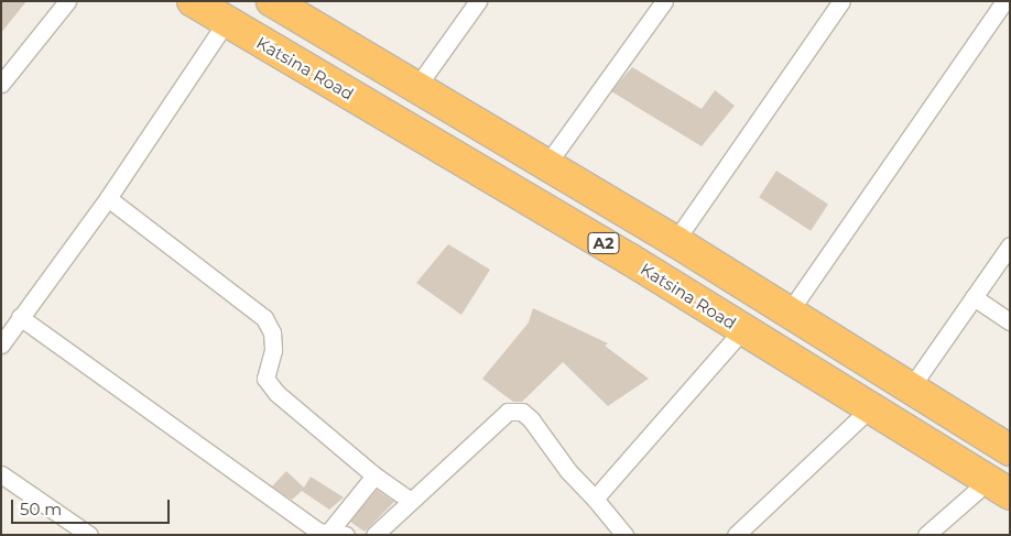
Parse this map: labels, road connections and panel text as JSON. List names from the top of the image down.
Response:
{
  "streets": {
    "highway": ["Katsina Road", "A2"]
  },
  "scale_bar": "50 m"
}
